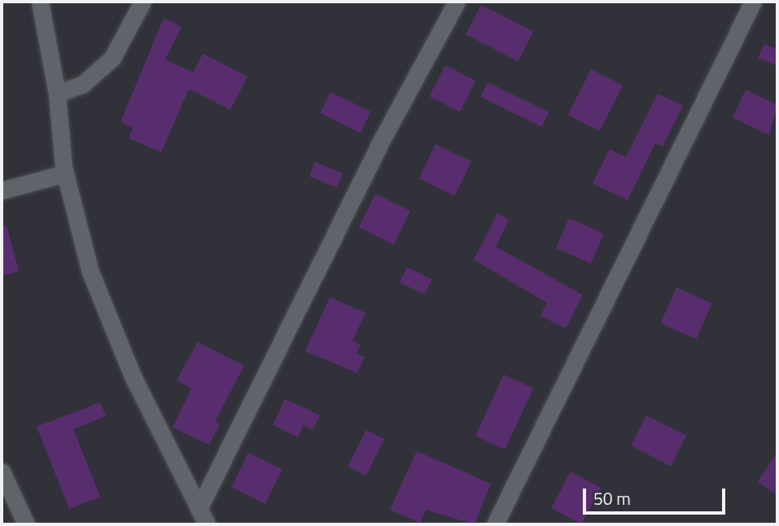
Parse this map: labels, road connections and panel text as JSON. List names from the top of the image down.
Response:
{
  "scale_bar": "50 m"
}
